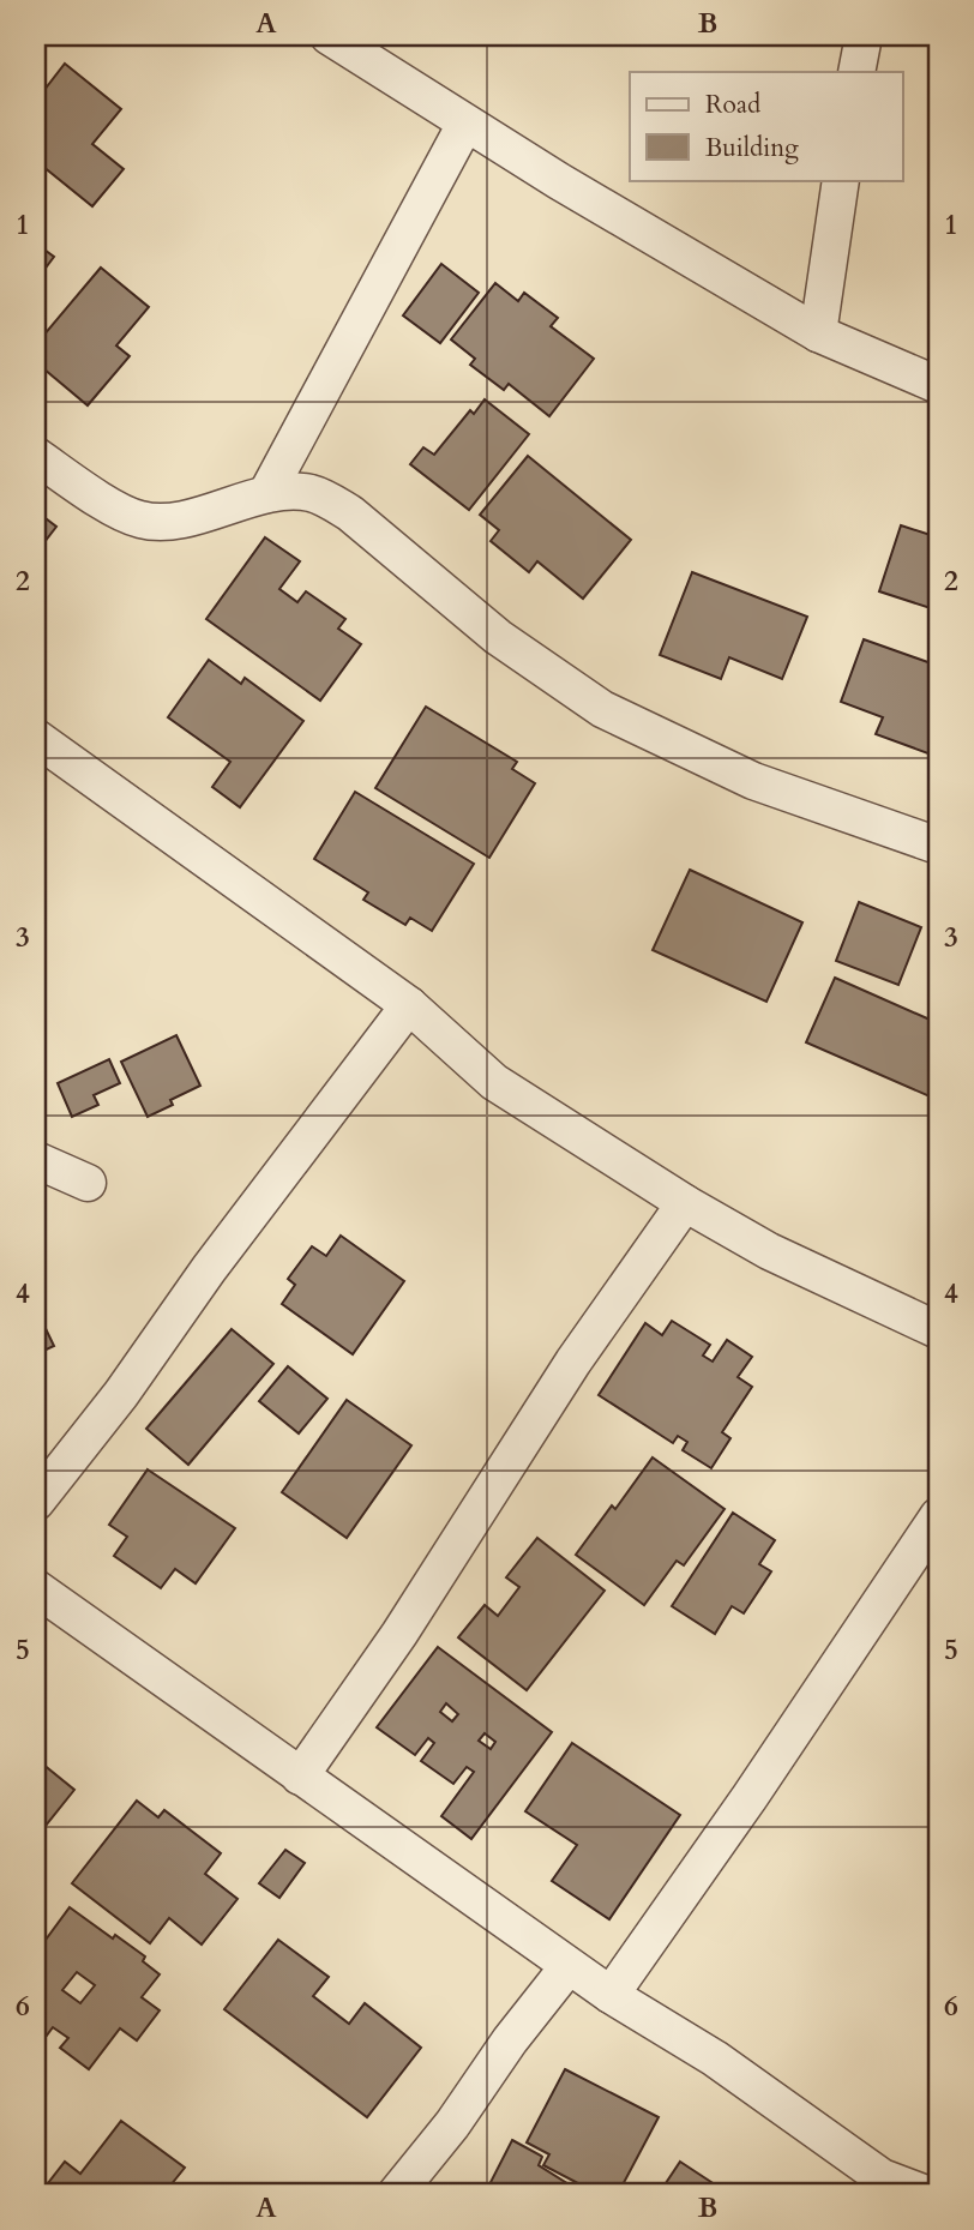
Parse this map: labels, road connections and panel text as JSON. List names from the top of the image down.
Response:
{
  "legend": ["Road", "Building"],
  "grid": {
    "columns": ["A", "B"],
    "rows": [
      "1",
      "2",
      "3",
      "4",
      "5",
      "6"
    ]
  }
}
